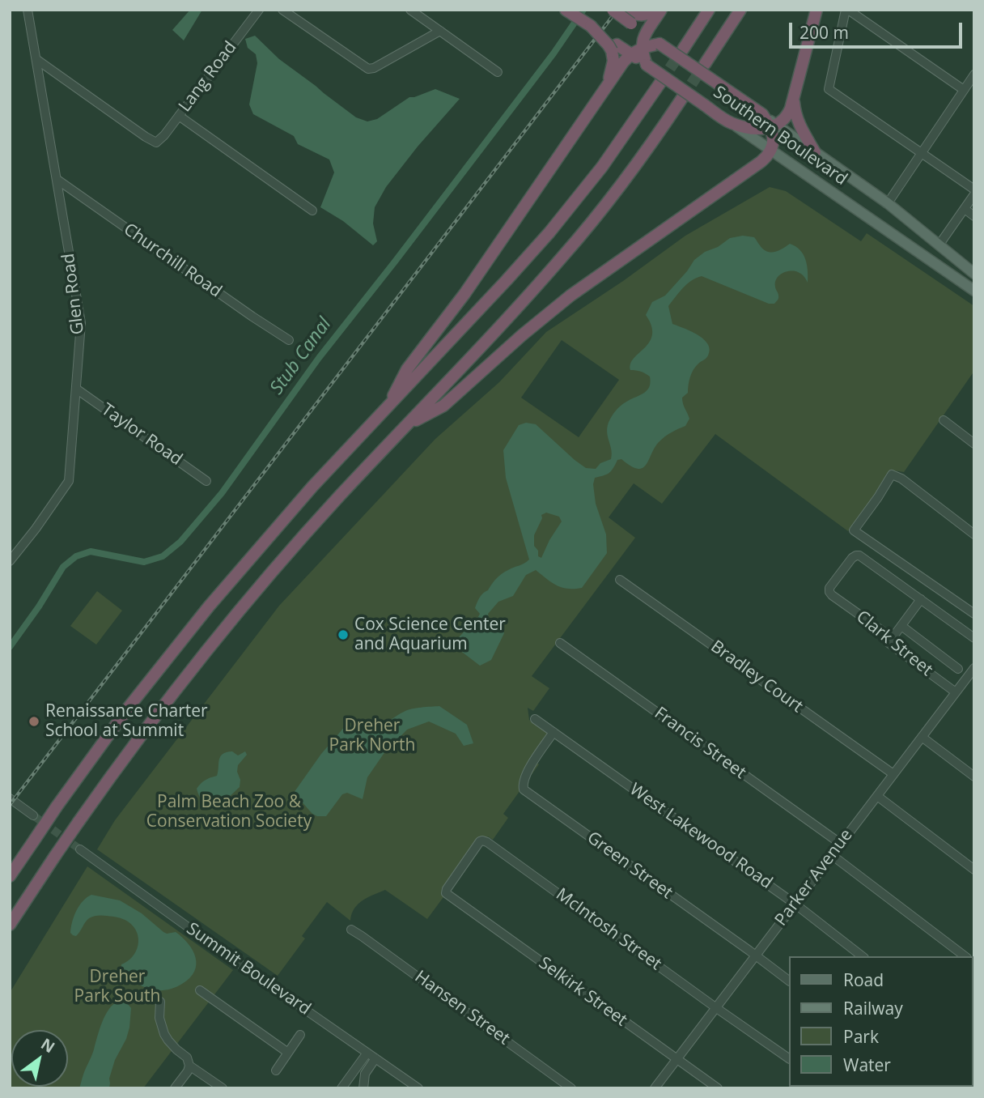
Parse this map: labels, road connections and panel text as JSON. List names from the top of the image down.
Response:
{
  "streets": {
    "highway": ["Southern Boulevard"],
    "street": [
      "Lang Road",
      "Churchill Road",
      "Glen Road",
      "Taylor Road",
      "Clark Street",
      "Bradley Court",
      "Francis Street",
      "West Lakewood Road",
      "Green Street",
      "Parker Avenue",
      "McIntosh Street",
      "Summit Boulevard",
      "Selkirk Street",
      "Hansen Street"
    ]
  },
  "crossings": [
    ["Lang Road", "Glen Road"],
    ["Churchill Road", "Glen Road"],
    ["Glen Road", "Taylor Road"],
    ["Clark Street", "Parker Avenue"],
    ["Bradley Court", "Parker Avenue"],
    ["Francis Street", "Parker Avenue"],
    ["West Lakewood Road", "Green Street"],
    ["West Lakewood Road", "Parker Avenue"],
    ["Green Street", "Parker Avenue"],
    ["Parker Avenue", "McIntosh Street"],
    ["Parker Avenue", "Selkirk Street"],
    ["McIntosh Street", "Selkirk Street"]
  ],
  "water": ["Stub Canal"],
  "parks": ["Dreher Park North", "Palm Beach Zoo & Conservation Society", "Dreher Park South"],
  "places": ["Cox Science Center and Aquarium", "Renaissance Charter School at Summit"],
  "legend": [
    "Road",
    "Railway",
    "Park",
    "Water"
  ],
  "scale_bar": "200 m",
  "north": "top right"
}
